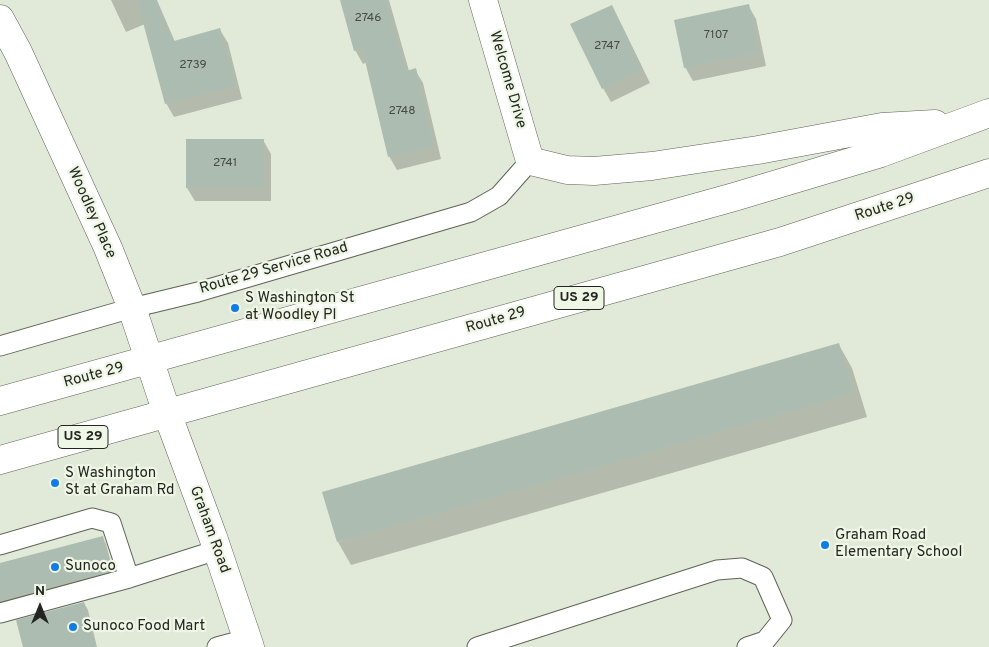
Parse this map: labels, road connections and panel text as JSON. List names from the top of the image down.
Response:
{
  "streets": {
    "main road": [
      "Welcome Drive",
      "Route 29",
      "Woodley Place",
      "US 29",
      "Graham Road"
    ],
    "lane": ["Route 29 Service Road"]
  },
  "crossings": [
    ["Welcome Drive", "Route 29 Service Road"],
    ["Route 29", "Woodley Place"],
    ["Route 29", "Graham Road"],
    ["Woodley Place", "Route 29 Service Road"],
    ["Woodley Place", "Graham Road"]
  ],
  "places": [
    "S Washington St at Woodley Pl",
    "S Washington St at Graham Rd",
    "Graham Road Elementary School",
    "Sunoco",
    "Sunoco Food Mart"
  ],
  "house_numbers": [
    "2746",
    "7107",
    "2747",
    "2739",
    "2748",
    "2741"
  ],
  "north": "top"
}
